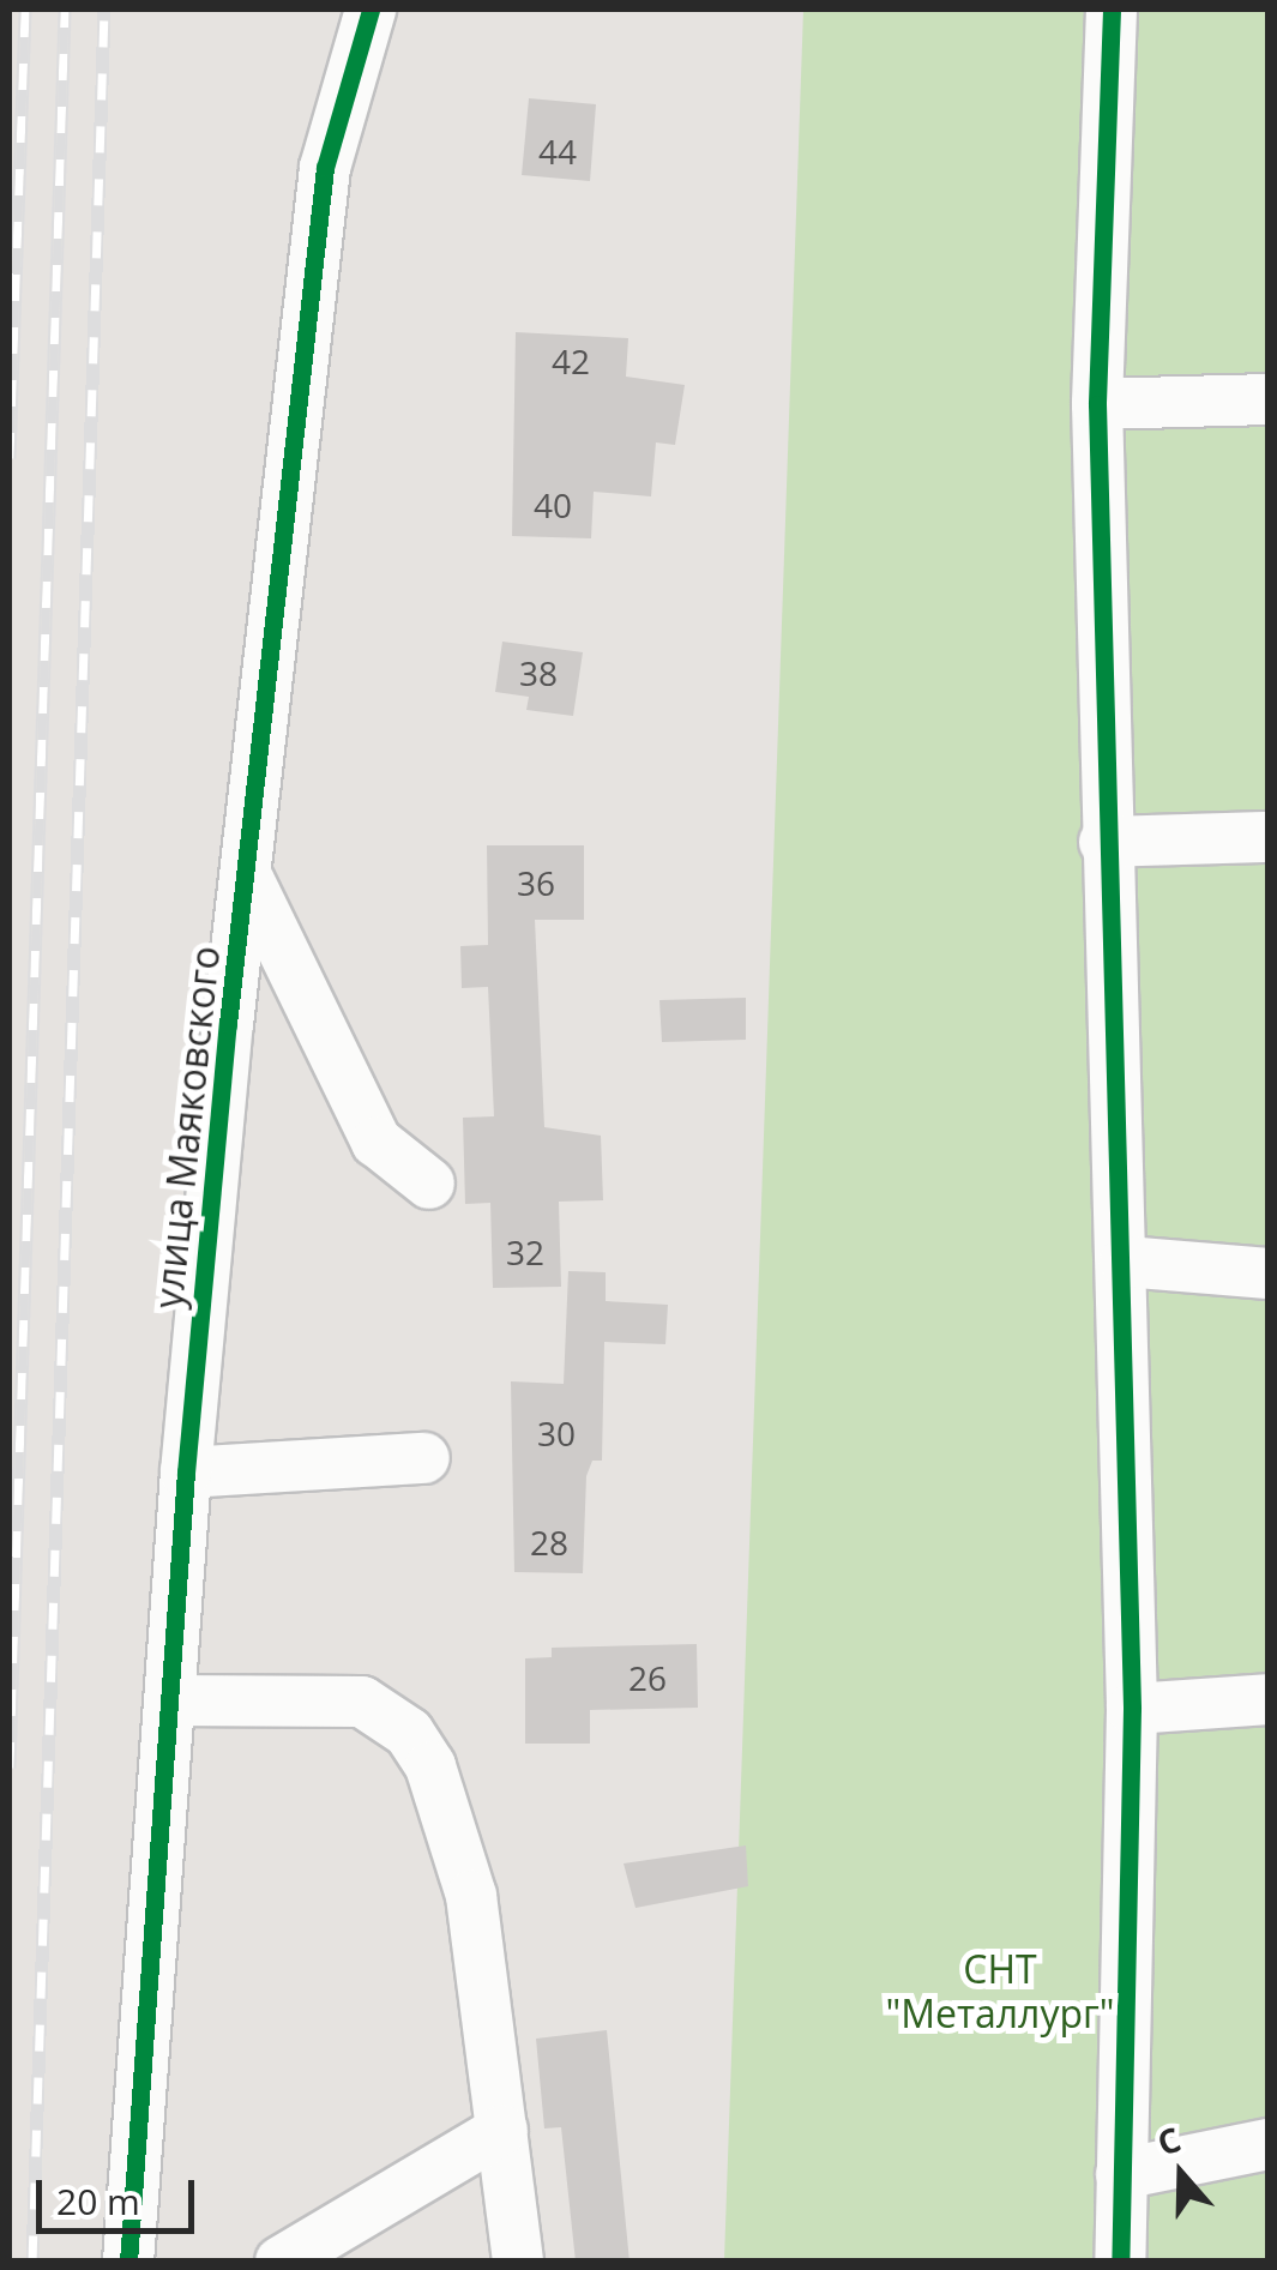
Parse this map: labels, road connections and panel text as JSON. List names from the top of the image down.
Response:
{
  "streets": {
    "street": ["улица Маяковского"]
  },
  "parks": ["СНТ \"Металлург\""],
  "house_numbers": [
    "44",
    "42",
    "40",
    "38",
    "36",
    "32",
    "30",
    "28",
    "26"
  ],
  "scale_bar": "20 m",
  "north": "top"
}
